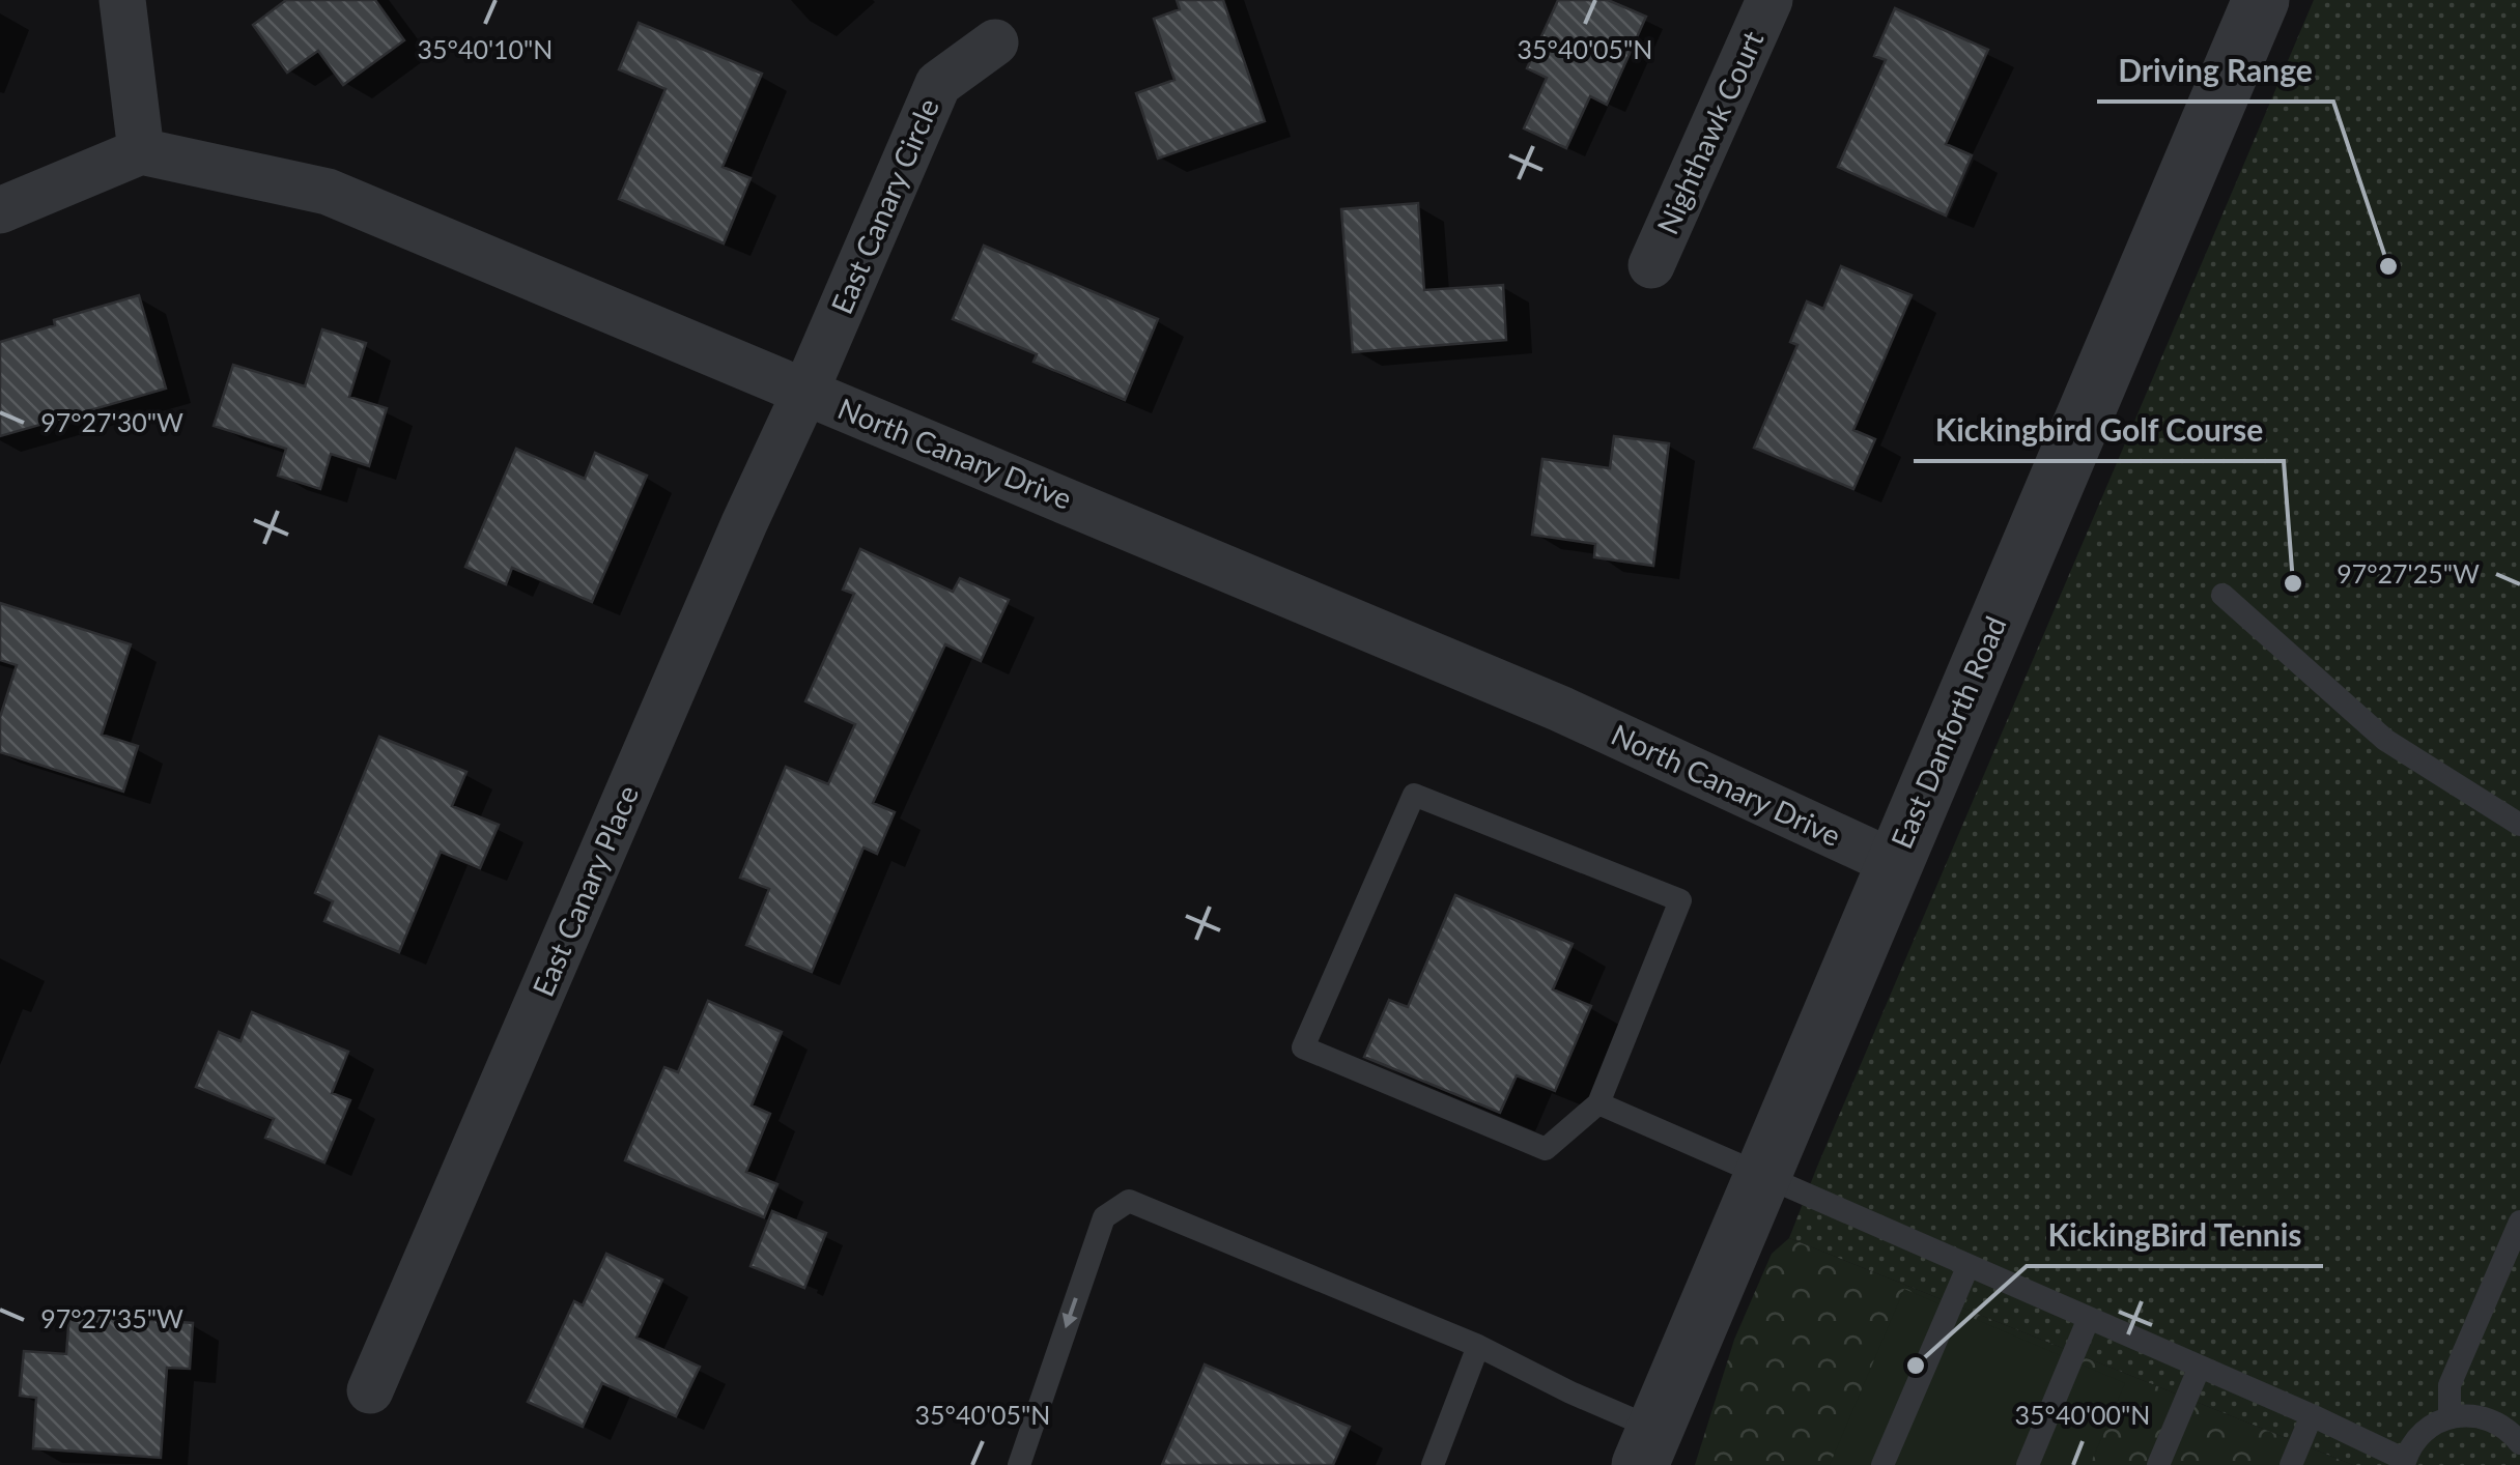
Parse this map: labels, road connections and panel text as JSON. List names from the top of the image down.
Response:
{
  "streets": {
    "street": [
      "Nighthawk Court",
      "East Canary Circle",
      "North Canary Drive",
      "East Danforth Road",
      "East Canary Place"
    ]
  },
  "crossings": [
    ["East Canary Circle", "North Canary Drive"],
    ["East Canary Circle", "East Canary Place"],
    ["North Canary Drive", "East Danforth Road"],
    ["North Canary Drive", "East Canary Place"]
  ],
  "places": ["Driving Range", "Kickingbird Golf Course", "KickingBird Tennis"],
  "coordinates": [
    "35°40'10\"N",
    "35°40'05\"N",
    "97°27'30\"W",
    "97°27'25\"W",
    "97°27'35\"W",
    "35°40'00\"N"
  ]
}
